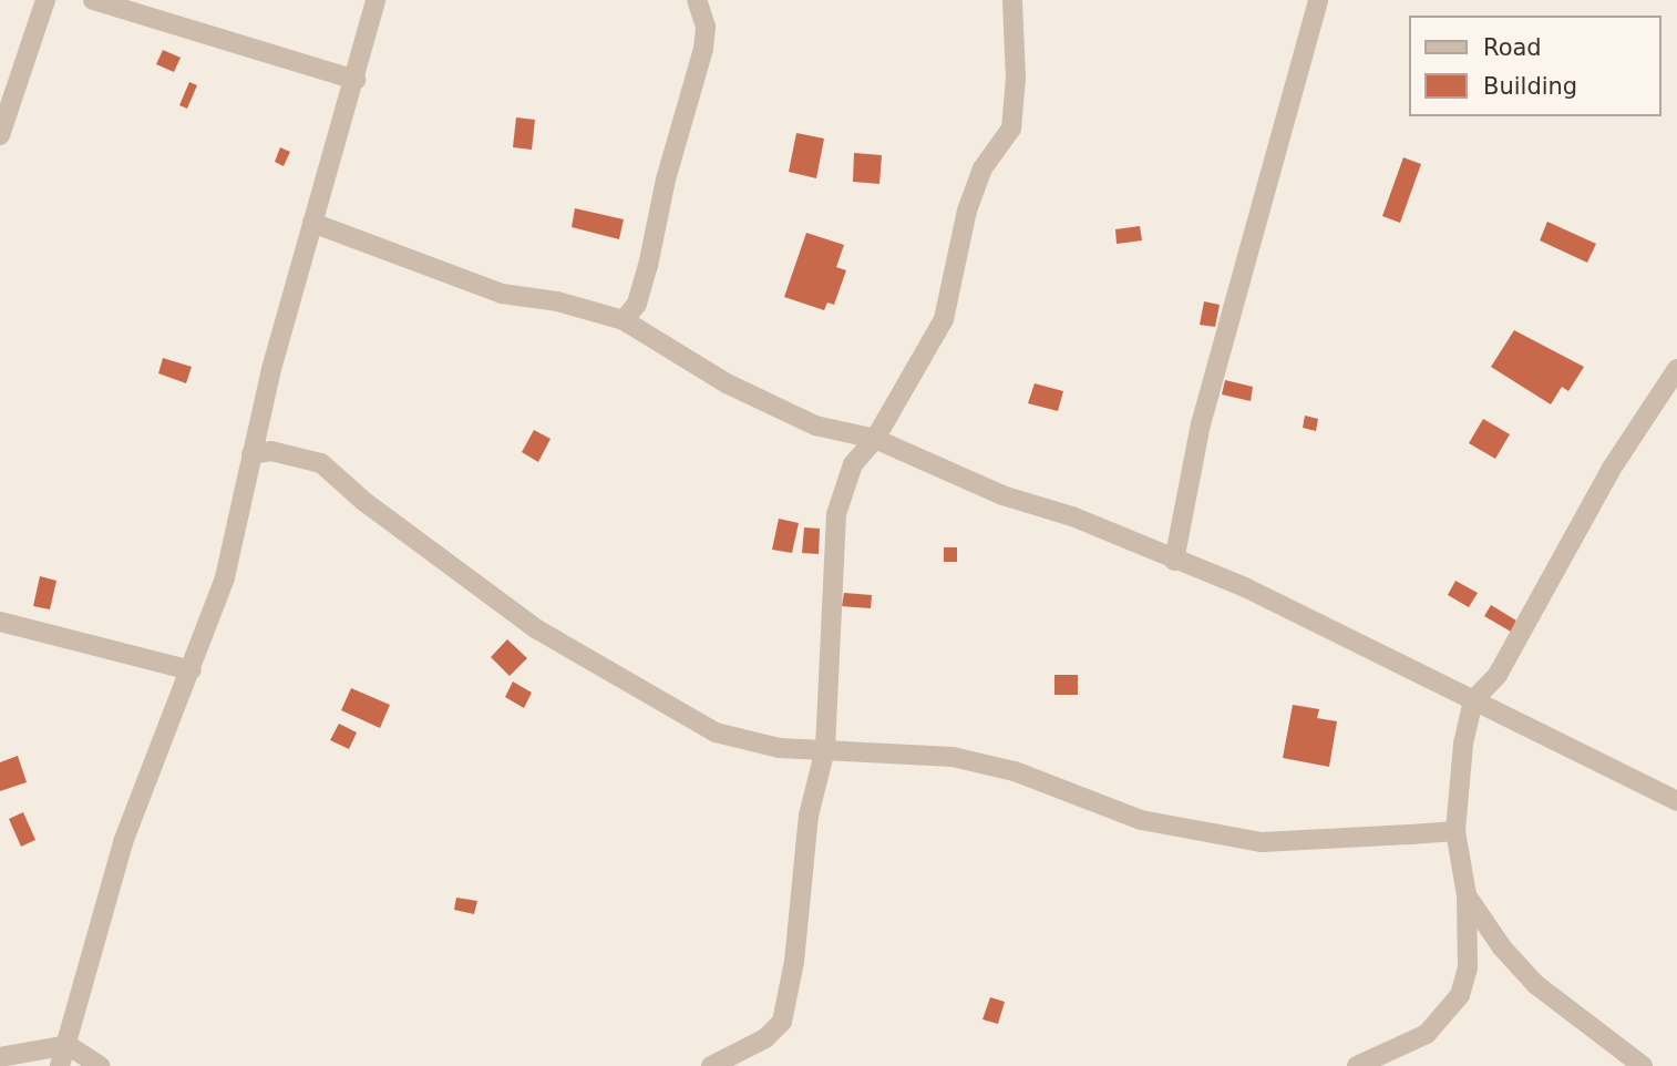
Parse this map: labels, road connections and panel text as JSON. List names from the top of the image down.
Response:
{
  "legend": ["Road", "Building"]
}
